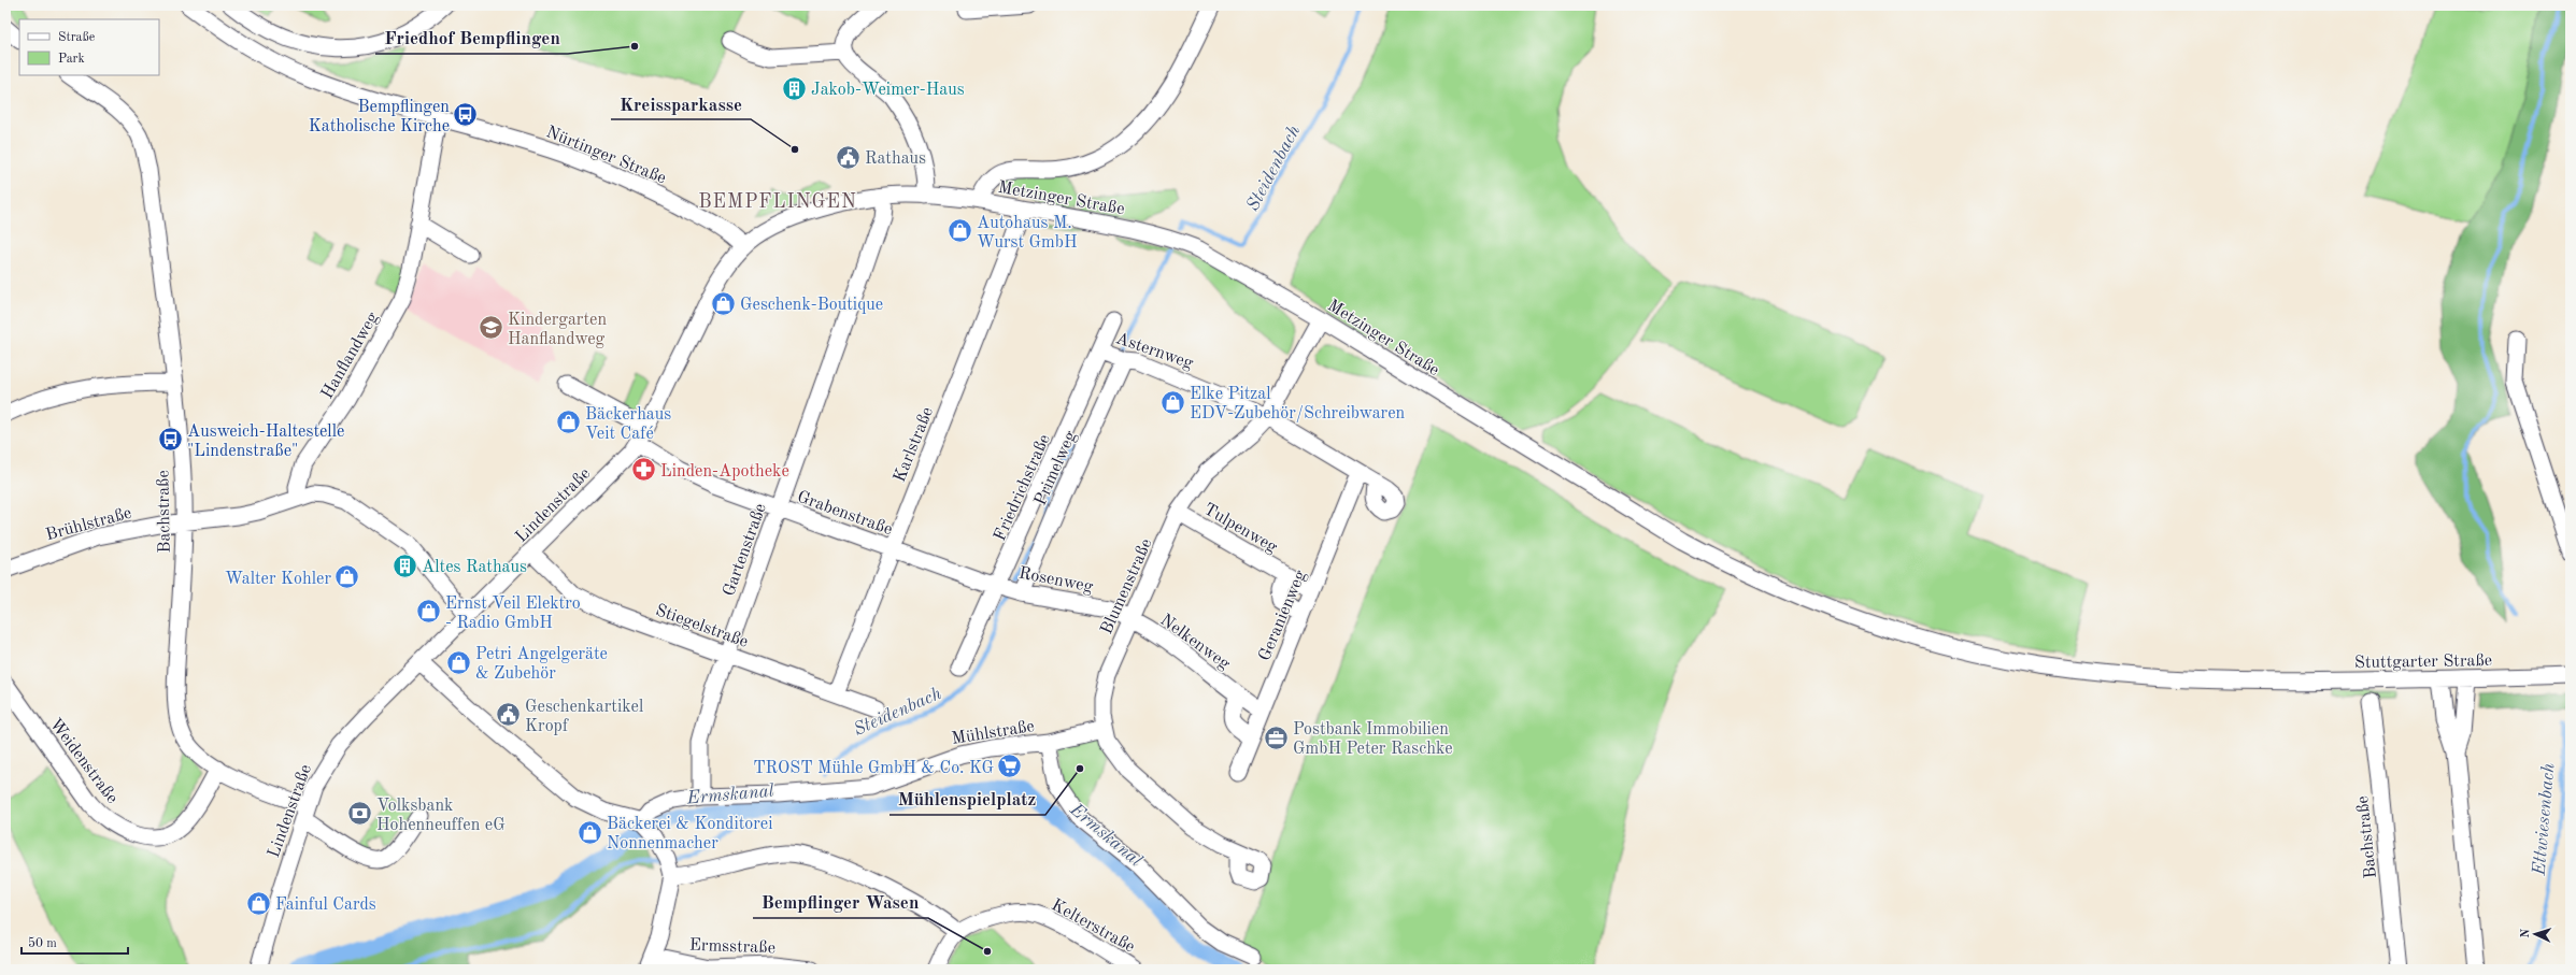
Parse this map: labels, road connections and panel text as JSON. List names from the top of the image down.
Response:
{
  "streets": {
    "street": [
      "Nürtinger Straße",
      "Metzinger Straße",
      "Asternweg",
      "Hanflandweg",
      "Karlstraße",
      "Primelweg",
      "Friedrichstraße",
      "Lindenstraße",
      "Bachstraße",
      "Grabenstraße",
      "Brühlstraße",
      "Tulpenweg",
      "Gartenstraße",
      "Rosenweg",
      "Blumenstraße",
      "Geranienweg",
      "Stiegelstraße",
      "Nelkenweg",
      "Stuttgarter Straße",
      "Mühlstraße",
      "Weidenstraße",
      "Kelterstraße",
      "Ermsstraße"
    ]
  },
  "crossings": [
    ["Nürtinger Straße", "Metzinger Straße"],
    ["Nürtinger Straße", "Hanflandweg"],
    ["Nürtinger Straße", "Lindenstraße"],
    ["Metzinger Straße", "Karlstraße"],
    ["Metzinger Straße", "Lindenstraße"],
    ["Metzinger Straße", "Gartenstraße"],
    ["Metzinger Straße", "Blumenstraße"],
    ["Metzinger Straße", "Stuttgarter Straße"],
    ["Asternweg", "Primelweg"],
    ["Asternweg", "Friedrichstraße"],
    ["Asternweg", "Blumenstraße"],
    ["Asternweg", "Geranienweg"],
    ["Hanflandweg", "Brühlstraße"],
    ["Karlstraße", "Grabenstraße"],
    ["Karlstraße", "Stiegelstraße"],
    ["Primelweg", "Rosenweg"],
    ["Friedrichstraße", "Grabenstraße"],
    ["Friedrichstraße", "Rosenweg"],
    ["Lindenstraße", "Bachstraße"],
    ["Lindenstraße", "Grabenstraße"],
    ["Lindenstraße", "Brühlstraße"],
    ["Lindenstraße", "Stiegelstraße"],
    ["Bachstraße", "Brühlstraße"],
    ["Bachstraße", "Weidenstraße"],
    ["Grabenstraße", "Gartenstraße"],
    ["Grabenstraße", "Rosenweg"],
    ["Tulpenweg", "Blumenstraße"],
    ["Tulpenweg", "Geranienweg"],
    ["Gartenstraße", "Stiegelstraße"],
    ["Gartenstraße", "Mühlstraße"],
    ["Rosenweg", "Blumenstraße"],
    ["Rosenweg", "Nelkenweg"],
    ["Blumenstraße", "Nelkenweg"],
    ["Blumenstraße", "Mühlstraße"],
    ["Geranienweg", "Nelkenweg"]
  ],
  "districts": ["BEMPFLINGEN"],
  "water": ["Steidenbach", "Ermskanal", "Ettwiesenbach"],
  "places": {
    "other": [
      "Friedhof Bempflingen",
      "Kreissparkasse",
      "Mühlenspielplatz",
      "Bempflinger Wasen"
    ],
    "building": ["Jakob-Weimer-Haus", "Altes Rathaus"],
    "bus stop": ["Bempflingen Katholische Kirche", "Ausweich-Haltestelle \"Lindenstraße\""],
    "public building": ["Rathaus", "Geschenkartikel Kropf"],
    "shop": [
      "Autohaus M. Wurst GmbH",
      "Geschenk-Boutique",
      "Elke Pitzal EDV-Zubehör/Schreibwaren",
      "Bäckerhaus Veit Café",
      "Walter Kohler",
      "Ernst Veil Elektro - Radio GmbH",
      "Petri Angelgeräte & Zubehör",
      "Bäckerei & Konditorei Nonnenmacher",
      "Fainful Cards"
    ],
    "school or university": ["Kindergarten Hanflandweg"],
    "pharmacy": ["Linden-Apotheke"],
    "office": ["Postbank Immobilien GmbH Peter Raschke"],
    "supermarket": ["TROST Mühle GmbH & Co. KG"],
    "bank": ["Volksbank Hohenneuffen eG"]
  },
  "legend": ["Straße", "Park"],
  "scale_bar": "50 m",
  "north": "left"
}
